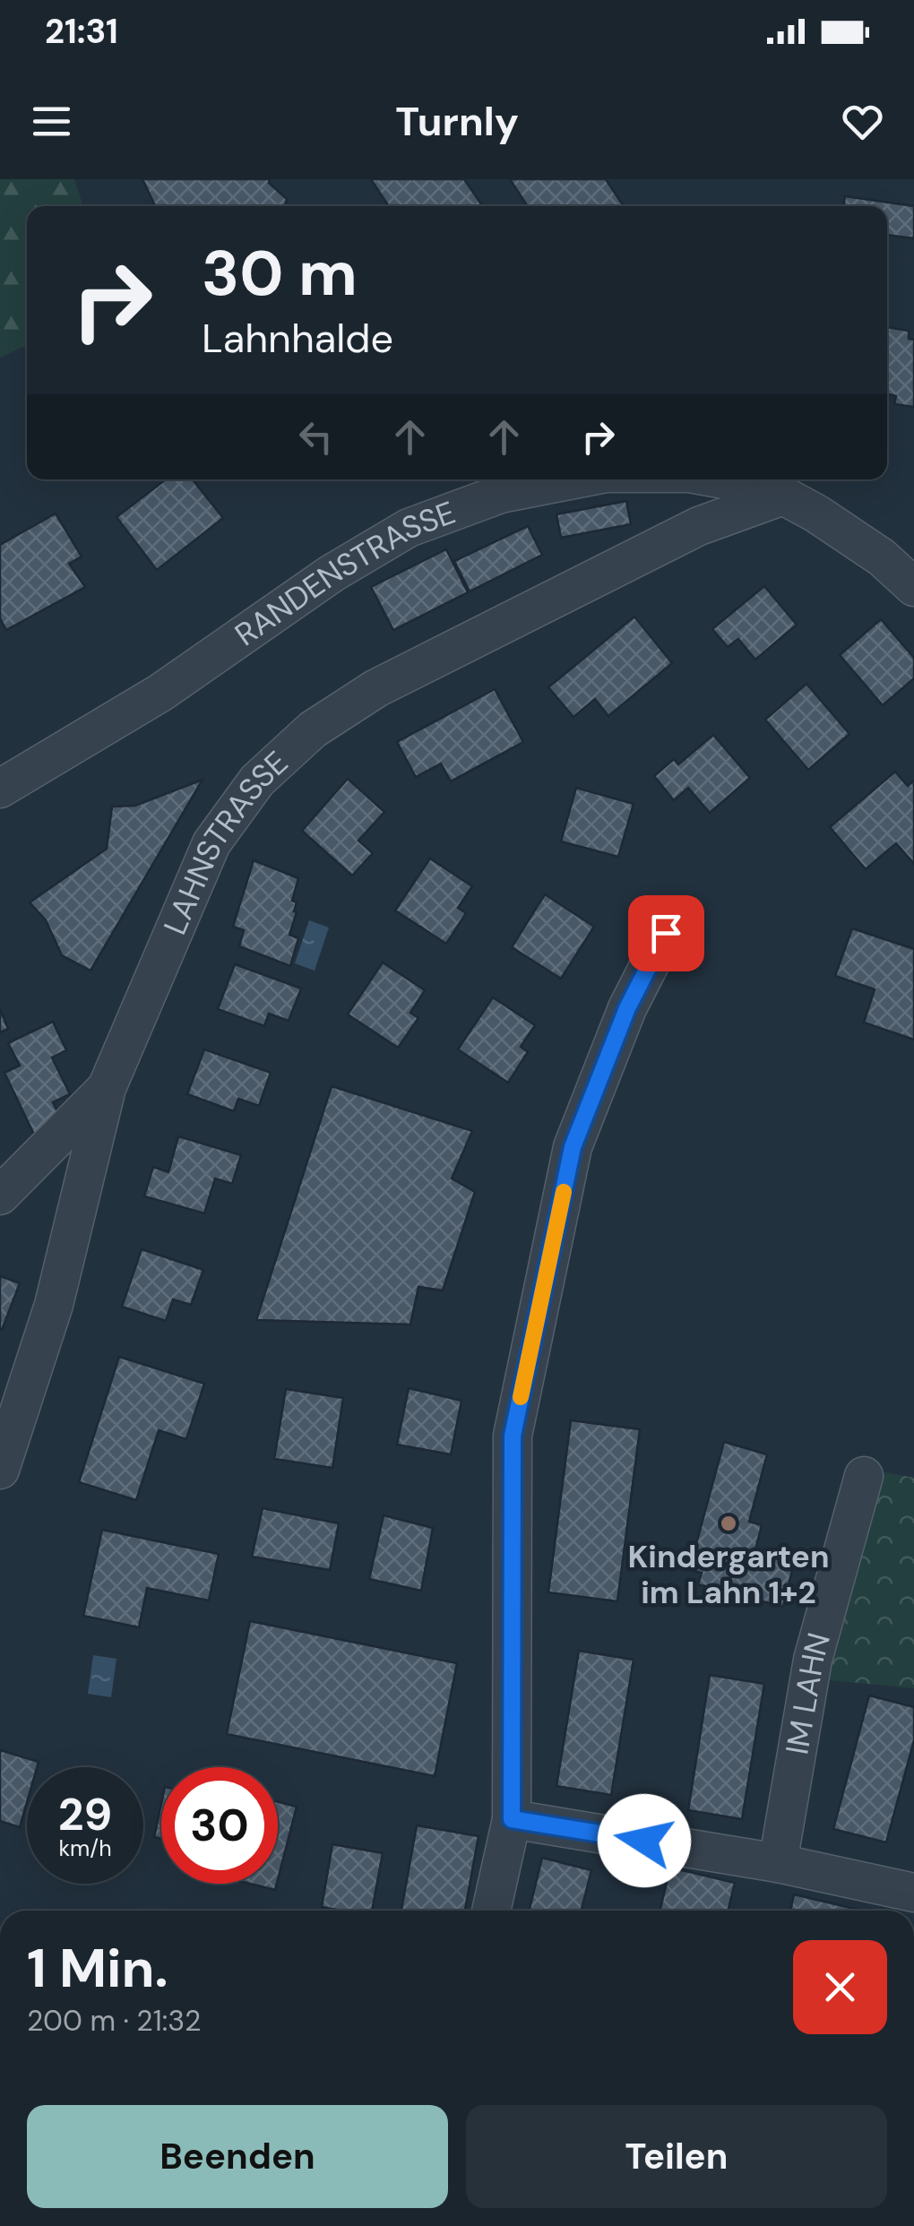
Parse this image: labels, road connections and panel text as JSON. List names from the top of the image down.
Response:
{
  "streets": {
    "street": ["RANDENSTRASSE", "LAHNSTRASSE", "IM LAHN"]
  },
  "crossings": [
    ["RANDENSTRASSE", "LAHNSTRASSE"]
  ],
  "places": ["Kindergarten im Lahn 1+2"],
  "page": {
    "status": "21:31",
    "header": "Turnly",
    "turn": ["30 m", "Lahnhalde"],
    "speed": "29 km/h",
    "limit": "30",
    "heading": ["1 Min.", "200 m · 21:32"],
    "buttons": ["Beenden", "Teilen"]
  }
}
